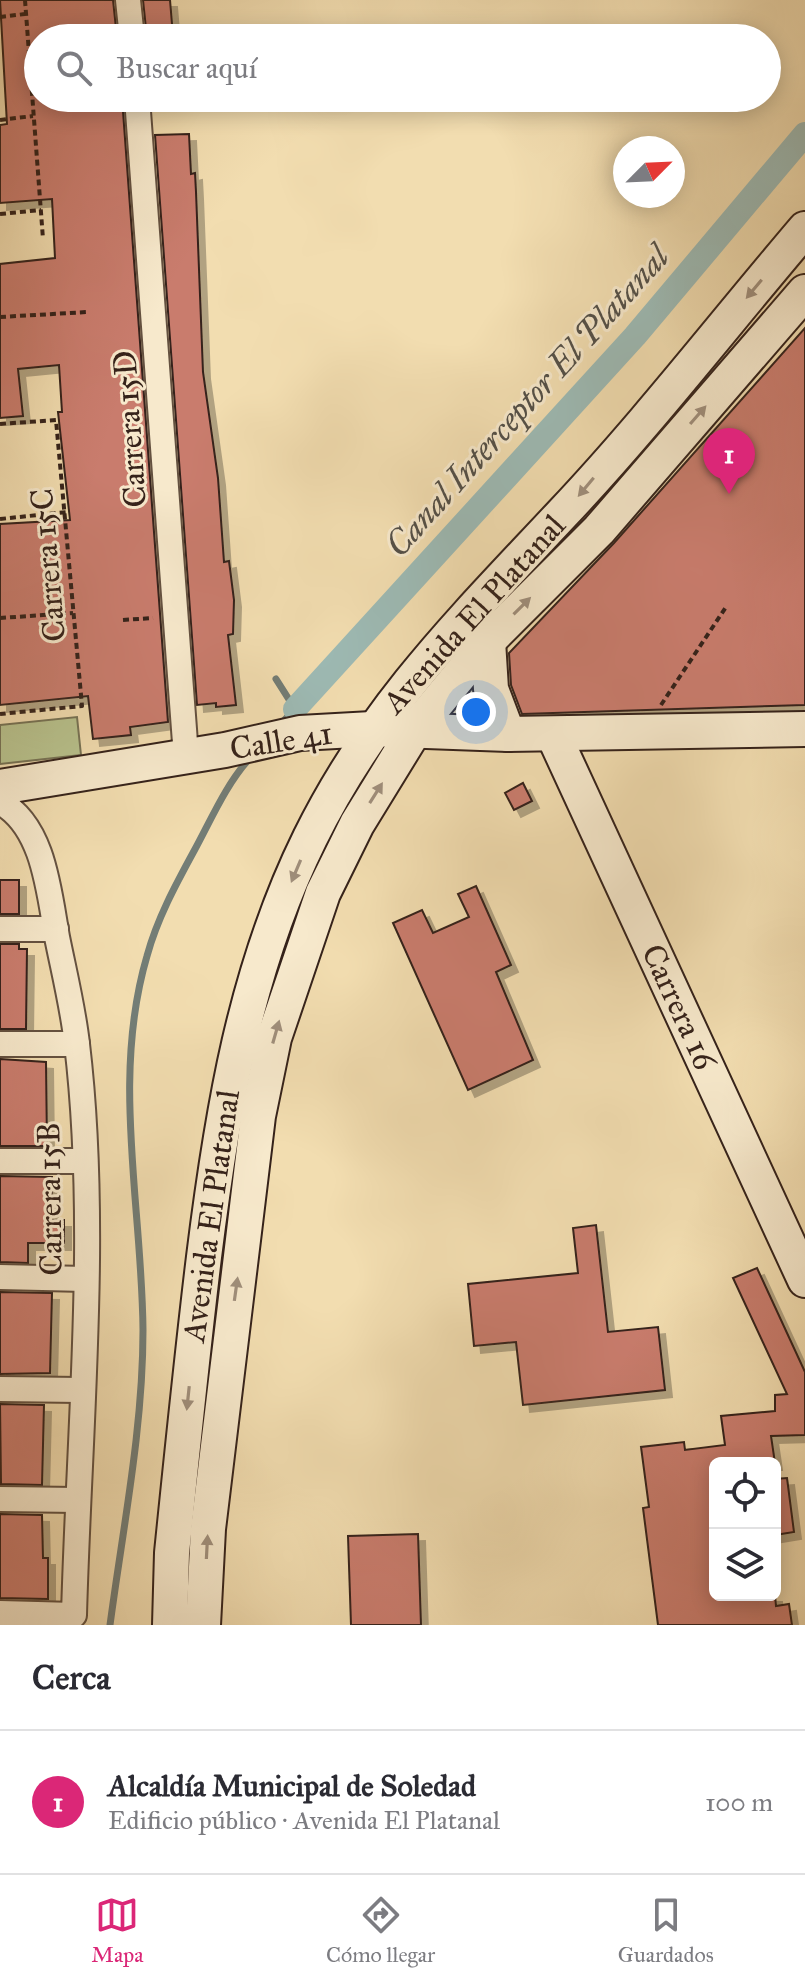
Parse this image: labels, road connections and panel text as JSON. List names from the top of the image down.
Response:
{
  "streets": {
    "main road": ["Avenida El Platanal", "Calle 41", "Carrera 16"],
    "street": ["Carrera 15D", "Carrera 15B"],
    "path": ["Carrera 15C"]
  },
  "crossings": [
    ["Carrera 15D", "Calle 41"],
    ["Avenida El Platanal", "Calle 41"],
    ["Calle 41", "Carrera 16"]
  ],
  "water": ["Canal Interceptor El Platanal"],
  "north": "top right",
  "page": {
    "search": "Buscar aquí",
    "pins": "1",
    "heading": "Cerca",
    "list": [
      {
        "mark": "1",
        "name": "Alcaldía Municipal de Soledad",
        "note": "Edificio público · Avenida El Platanal",
        "value": "100 m"
      }
    ],
    "nav": ["Mapa", "Cómo llegar", "Guardados"]
  }
}
